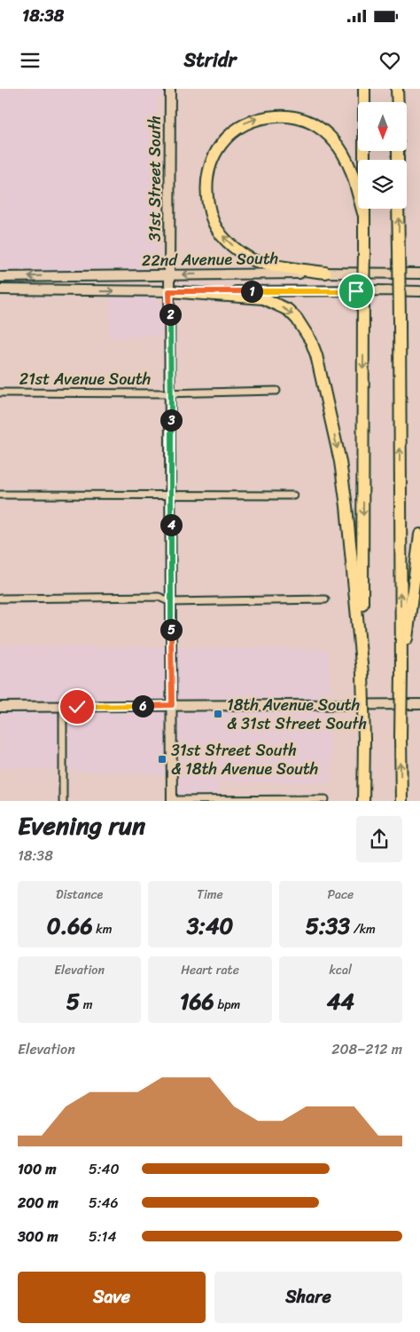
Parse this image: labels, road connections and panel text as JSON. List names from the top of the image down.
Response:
{
  "streets": {
    "main road": ["31st Street South", "22nd Avenue South"],
    "street": ["21st Avenue South"]
  },
  "crossings": [
    ["31st Street South", "22nd Avenue South"],
    ["31st Street South", "21st Avenue South"]
  ],
  "places": {
    "transit": ["18th Avenue South & 31st Street South", "31st Street South & 18th Avenue South"]
  },
  "north": "bottom",
  "page": {
    "status": "18:38",
    "header": "Stridr",
    "pins": [
      "1",
      "2",
      "3",
      "4",
      "5",
      "6"
    ],
    "heading": ["Evening run", "18:38"],
    "stats": [
      ["Distance", "0.66 km"],
      ["Time", "3:40"],
      ["Pace", "5:33 /km"],
      ["Elevation", "5 m"],
      ["Heart rate", "166 bpm"],
      ["kcal", "44"]
    ],
    "chart": ["Elevation", "208–212 m"],
    "list": [
      {
        "name": "100 m",
        "note": "5:40"
      },
      {
        "name": "200 m",
        "note": "5:46"
      },
      {
        "name": "300 m",
        "note": "5:14"
      }
    ],
    "buttons": ["Save", "Share"]
  }
}
